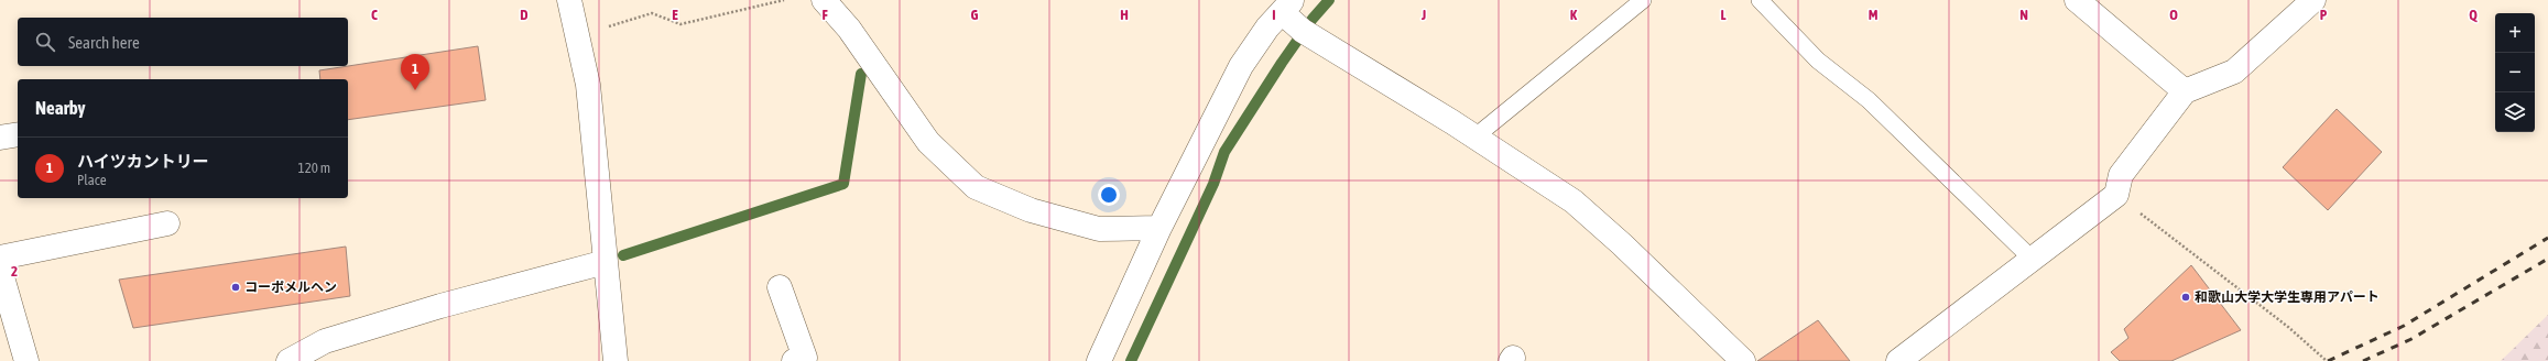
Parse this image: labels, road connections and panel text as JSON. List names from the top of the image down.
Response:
{
  "places": ["コーポメルヘン", "和歌山大学大学生専用アパート"],
  "page": {
    "map_buttons": ["+", "−"],
    "search": "Search here",
    "pins": "1",
    "heading": "Nearby",
    "list": [
      {
        "mark": "1",
        "name": "ハイツカントリー",
        "note": "Place",
        "value": "120 m"
      }
    ]
  },
  "grid": {
    "columns": [
      "C",
      "D",
      "E",
      "F",
      "G",
      "H",
      "I",
      "J",
      "K",
      "L",
      "M",
      "N",
      "O",
      "P",
      "Q"
    ],
    "rows": ["2"]
  }
}
